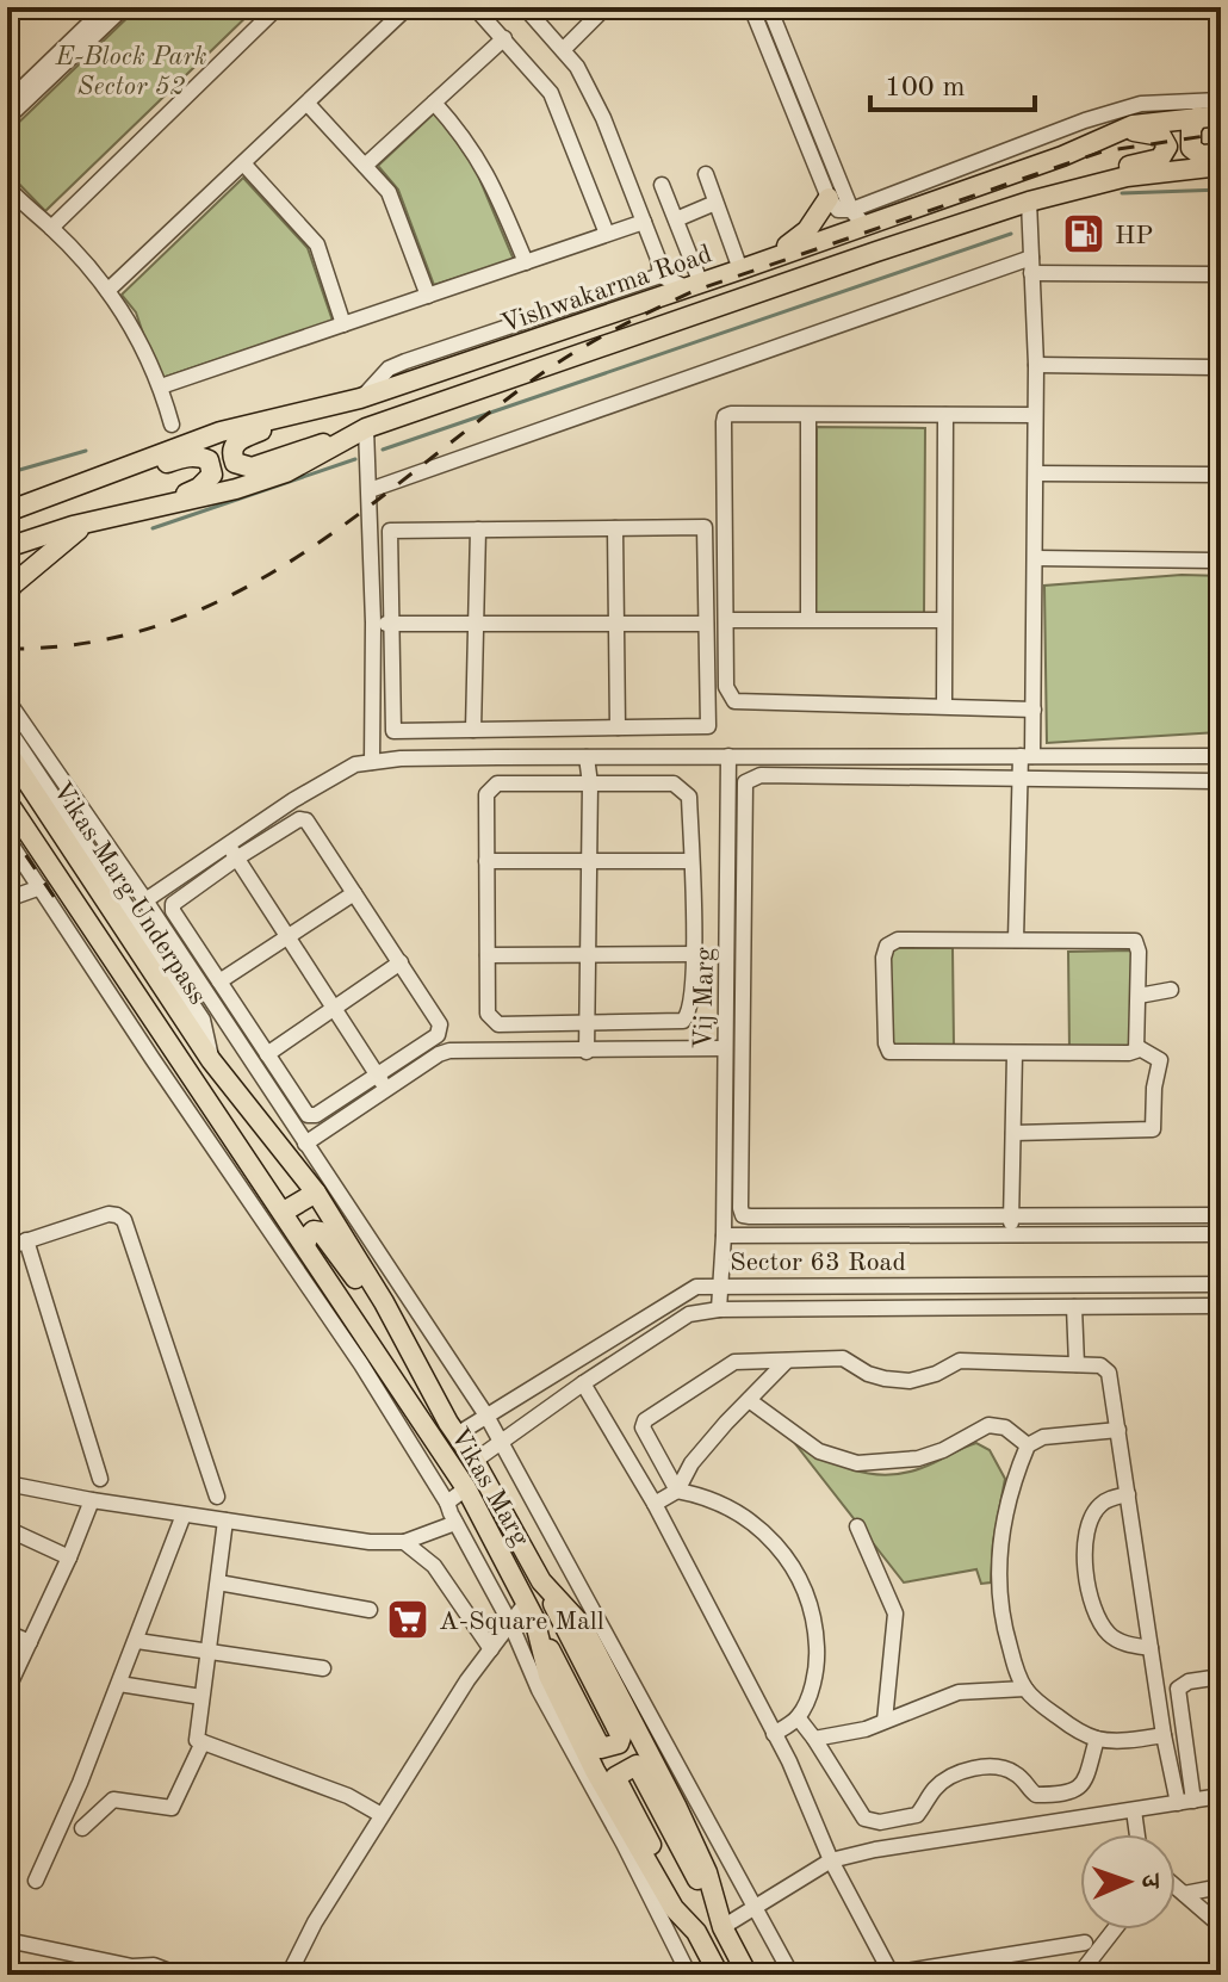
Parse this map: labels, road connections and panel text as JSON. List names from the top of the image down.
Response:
{
  "streets": {
    "main road": ["Vishwakarma Road", "Vikas Marg Underpass", "Vikas Marg"],
    "street": ["Vij Marg", "Sector 63 Road"]
  },
  "crossings": [
    ["Vikas Marg Underpass", "Vikas Marg"],
    ["Vij Marg", "Sector 63 Road"],
    ["Sector 63 Road", "Vikas Marg"]
  ],
  "parks": ["E-Block Park Sector 52"],
  "places": {
    "fuel station": ["HP"],
    "supermarket": ["A-Square Mall"]
  },
  "scale_bar": "100 m",
  "north": "right"
}
